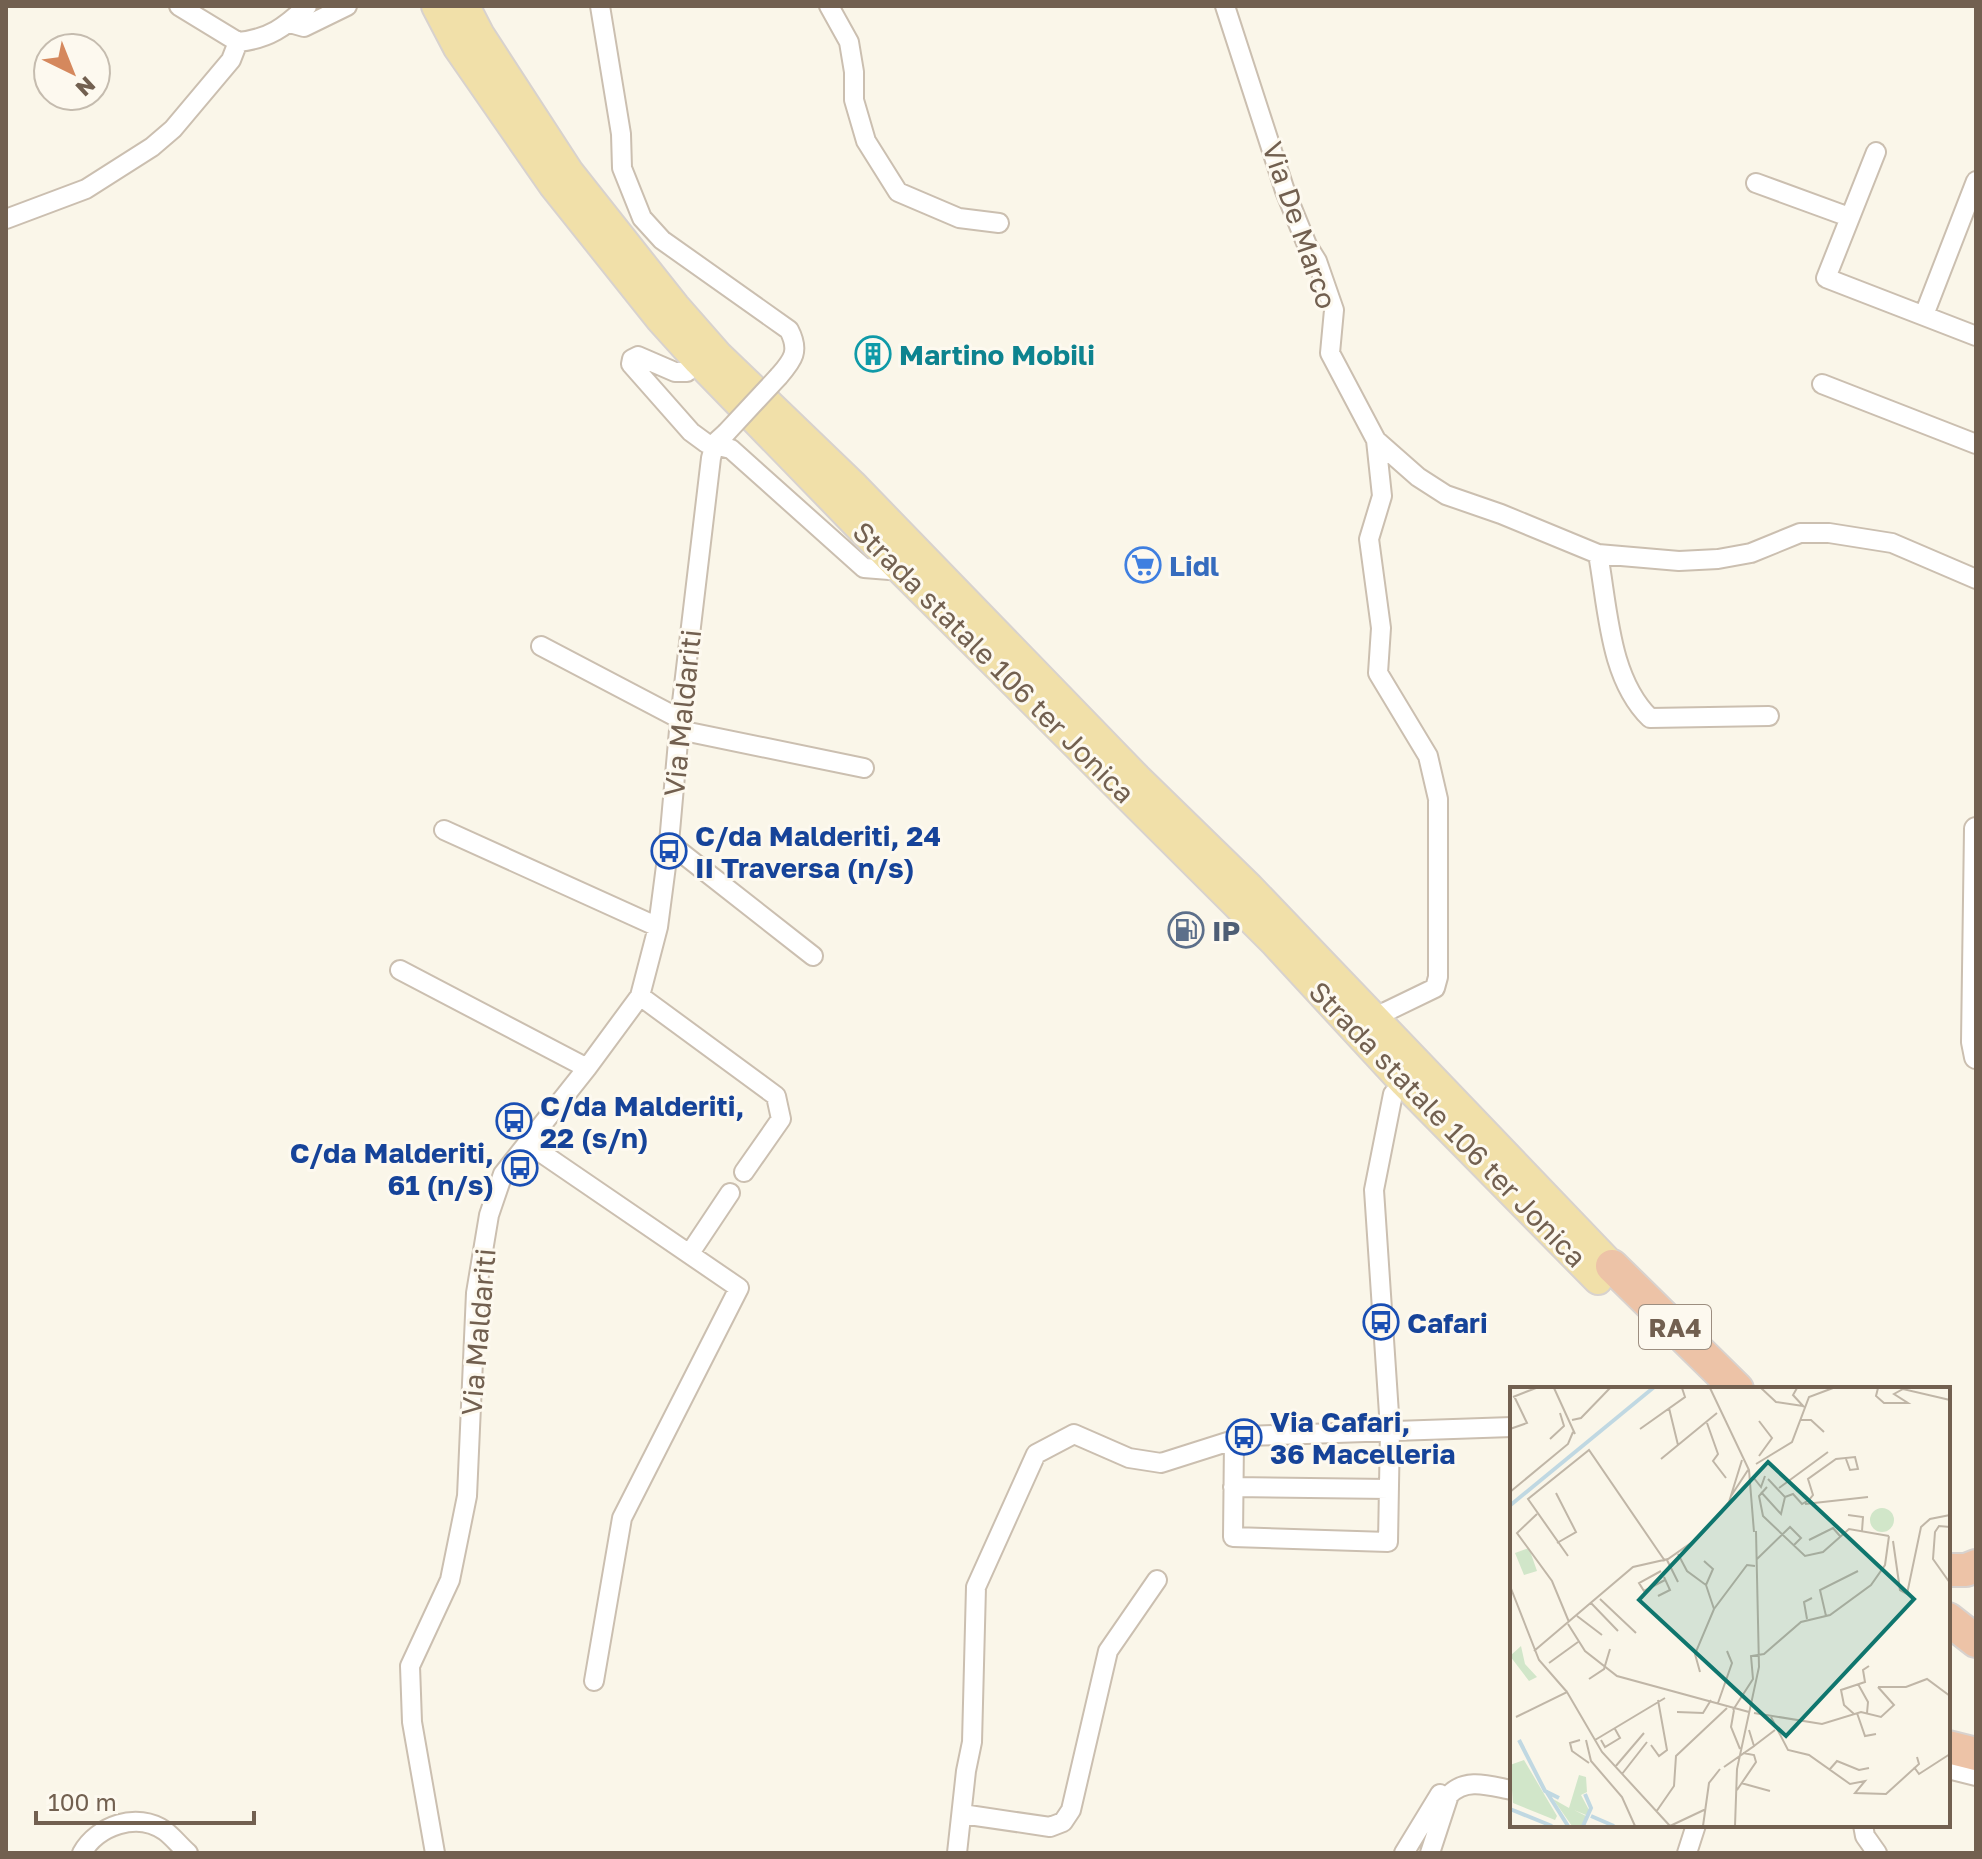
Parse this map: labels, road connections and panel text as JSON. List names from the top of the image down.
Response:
{
  "streets": {
    "highway": ["RA4"],
    "main road": ["Strada statale 106 ter Jonica"],
    "street": ["Via De Marco", "Via Maldariti"]
  },
  "crossings": [
    ["Strada statale 106 ter Jonica", "RA4"]
  ],
  "places": {
    "building": ["Martino Mobili"],
    "supermarket": ["Lidl"],
    "bus stop": [
      "C/da Malderiti, 24 II Traversa (n/s)",
      "C/da Malderiti, 22 (s/n)",
      "C/da Malderiti, 61 (n/s)",
      "Cafari",
      "Via Cafari, 36 Macelleria"
    ],
    "fuel station": ["IP"]
  },
  "scale_bar": "100 m",
  "north": "bottom right"
}
